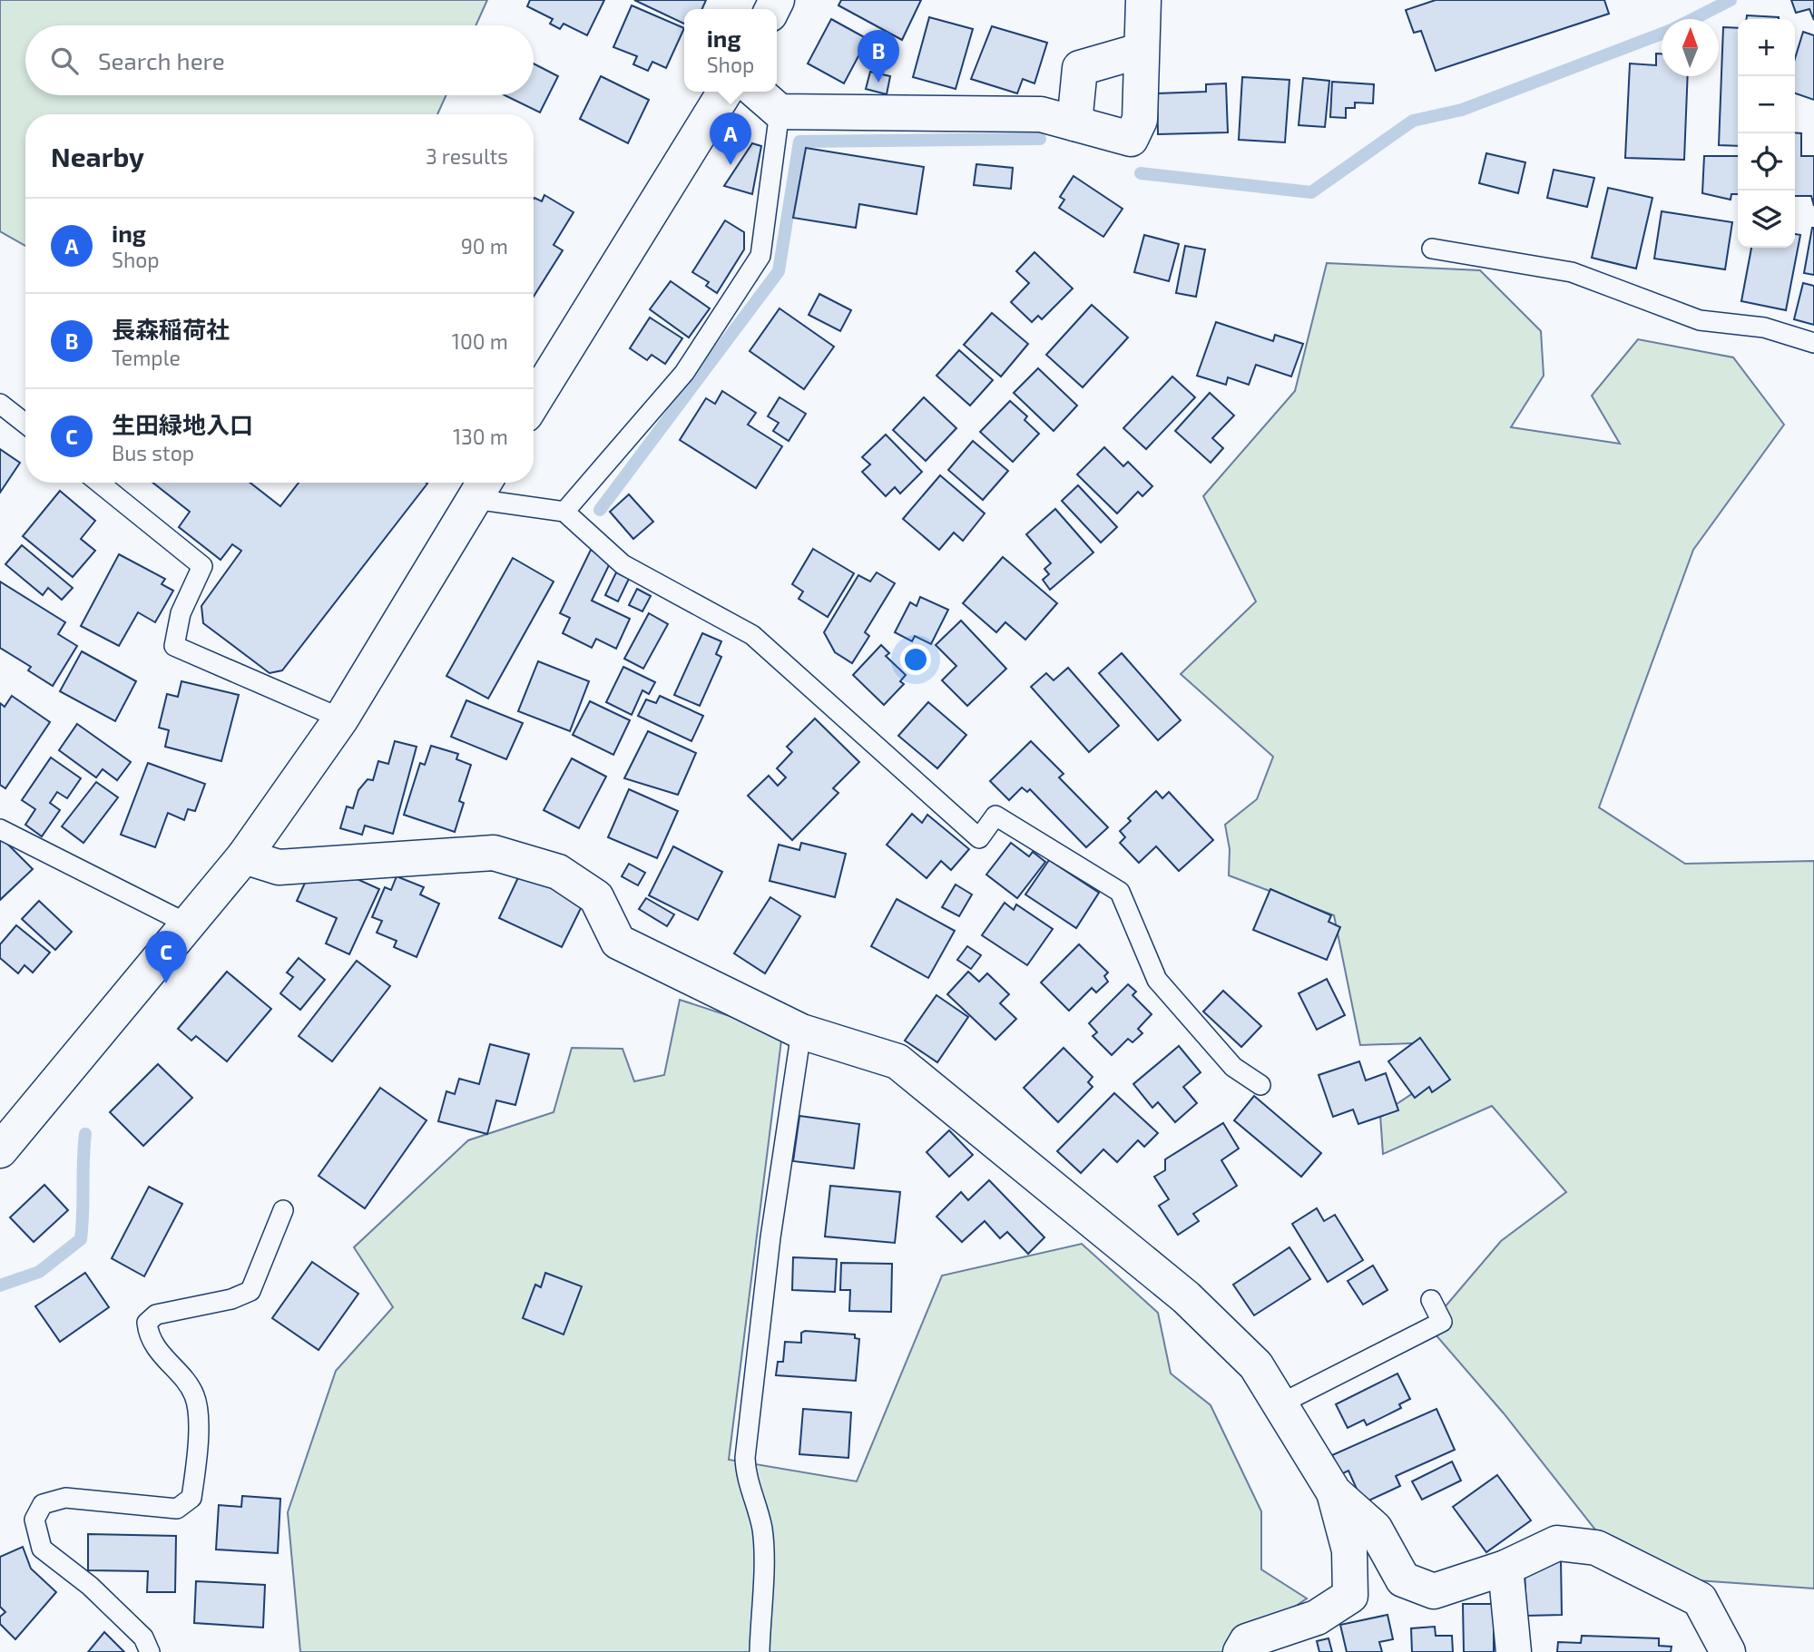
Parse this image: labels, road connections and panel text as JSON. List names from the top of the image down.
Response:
{
  "north": "top",
  "page": {
    "popup": ["ing", "Shop"],
    "map_buttons": ["+", "−"],
    "search": "Search here",
    "pins": ["B", "A", "C"],
    "heading": ["Nearby", "3 results"],
    "list": [
      {
        "mark": "A",
        "name": "ing",
        "note": "Shop",
        "value": "90 m"
      },
      {
        "mark": "B",
        "name": "長森稲荷社",
        "note": "Temple",
        "value": "100 m"
      },
      {
        "mark": "C",
        "name": "生田緑地入口",
        "note": "Bus stop",
        "value": "130 m"
      }
    ]
  }
}
